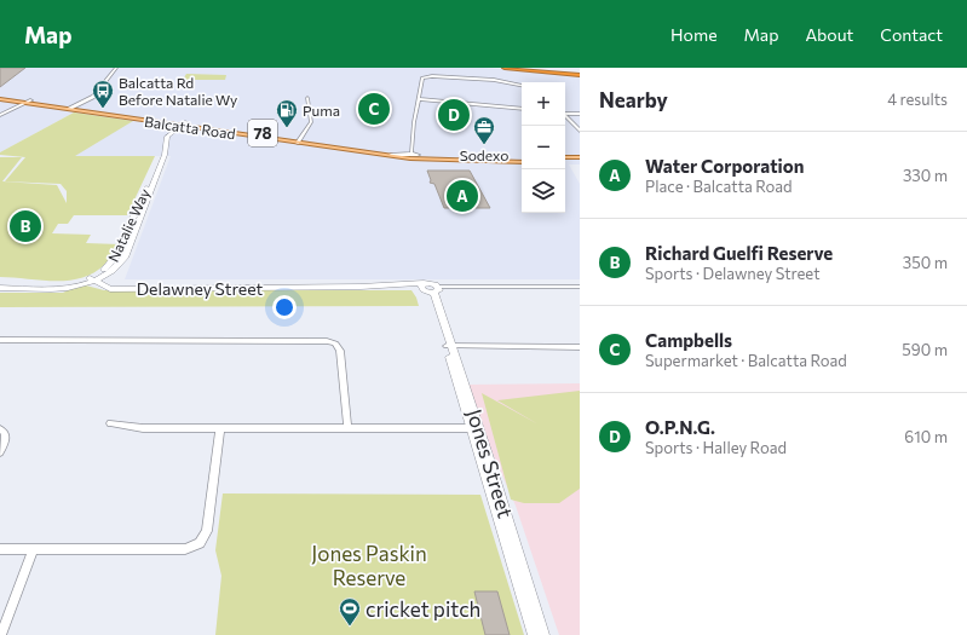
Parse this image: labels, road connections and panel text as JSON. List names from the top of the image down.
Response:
{
  "streets": {
    "main road": ["Balcatta Road", "78"],
    "street": ["Natalie Way", "Delawney Street", "Jones Street"]
  },
  "crossings": [
    ["Balcatta Road", "Natalie Way"],
    ["Natalie Way", "Delawney Street"],
    ["Delawney Street", "Jones Street"]
  ],
  "parks": ["Jones Paskin Reserve"],
  "places": {
    "bus stop": ["Balcatta Rd Before Natalie Wy"],
    "fuel station": ["Puma"],
    "office": ["Sodexo"],
    "sports": ["cricket pitch"]
  },
  "page": {
    "header": "Map",
    "nav": [
      "Home",
      "Map",
      "About",
      "Contact"
    ],
    "heading": ["Nearby", "4 results"],
    "map_buttons": ["+", "−"],
    "pins": [
      "C",
      "D",
      "A",
      "B"
    ],
    "list": [
      {
        "mark": "A",
        "name": "Water Corporation",
        "note": "Place · Balcatta Road",
        "value": "330 m"
      },
      {
        "mark": "B",
        "name": "Richard Guelfi Reserve",
        "note": "Sports · Delawney Street",
        "value": "350 m"
      },
      {
        "mark": "C",
        "name": "Campbells",
        "note": "Supermarket · Balcatta Road",
        "value": "590 m"
      },
      {
        "mark": "D",
        "name": "O.P.N.G.",
        "note": "Sports · Halley Road",
        "value": "610 m"
      }
    ]
  }
}
